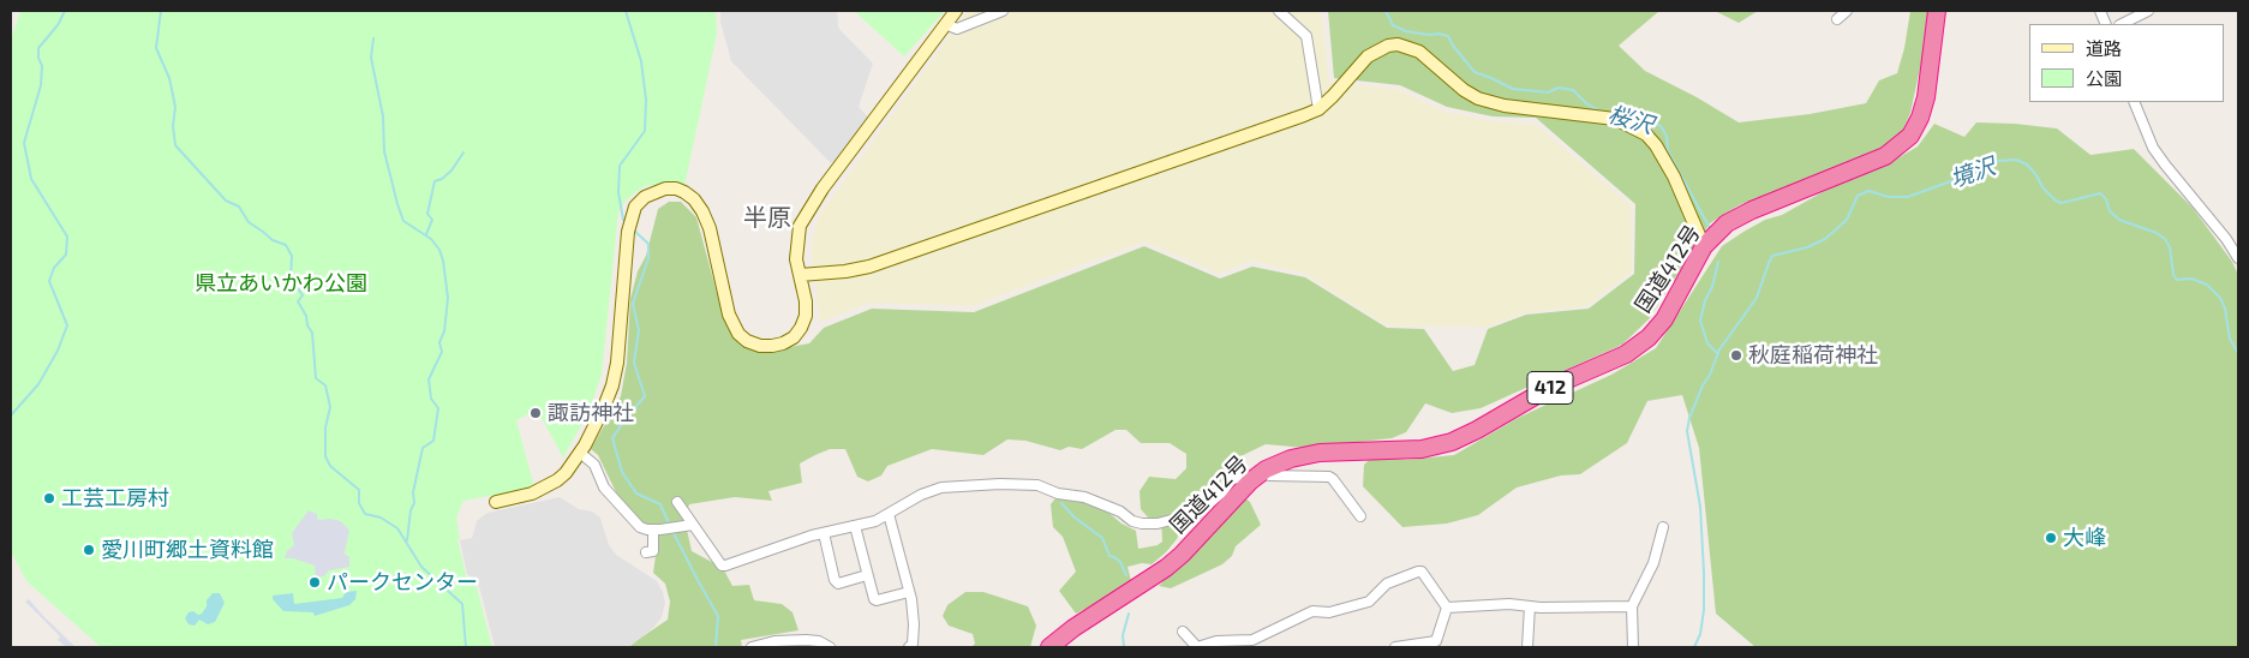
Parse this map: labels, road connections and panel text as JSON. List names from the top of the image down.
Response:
{
  "streets": {
    "highway": ["国道412号", "412"]
  },
  "districts": ["半原"],
  "water": ["桜沢", "境沢"],
  "parks": ["県立あいかわ公園"],
  "places": [
    "秋庭稲荷神社",
    "諏訪神社",
    "工芸工房村",
    "大峰",
    "愛川町郷土資料館",
    "パークセンター"
  ],
  "legend": ["道路", "公園"]
}
